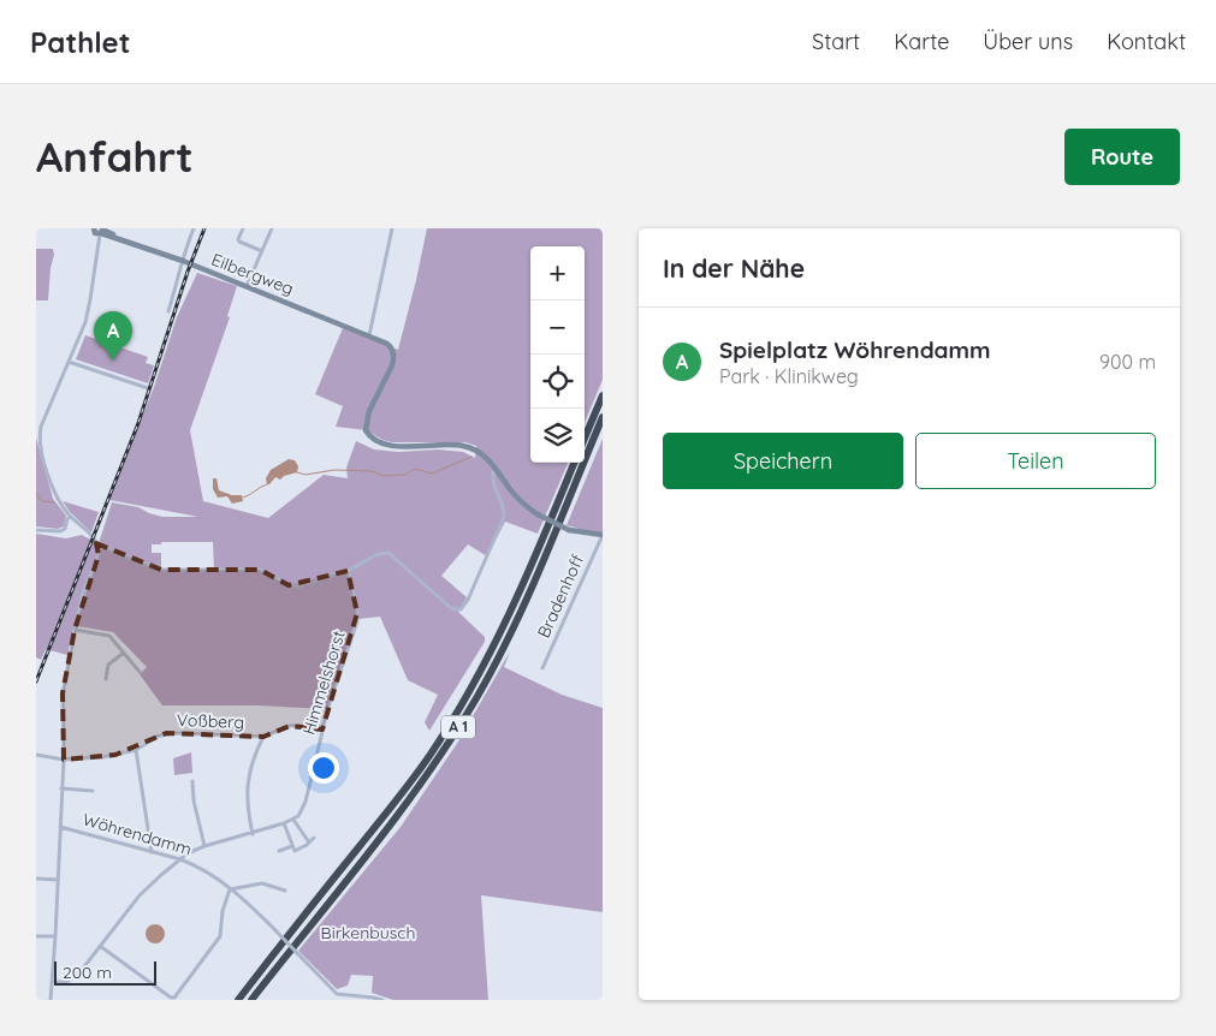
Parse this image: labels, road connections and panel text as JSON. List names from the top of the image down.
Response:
{
  "streets": {
    "highway": ["A 1"],
    "main road": ["Eilbergweg"],
    "street": [
      "Bradenhoff",
      "Himmelshorst",
      "Voßberg",
      "Wöhrendamm"
    ]
  },
  "crossings": [
    ["Himmelshorst", "Voßberg"],
    ["Voßberg", "Wöhrendamm"]
  ],
  "parks": ["Birkenbusch"],
  "scale_bar": "200 m",
  "page": {
    "header": "Pathlet",
    "nav": [
      "Start",
      "Karte",
      "Über uns",
      "Kontakt"
    ],
    "buttons": [
      "Route",
      ["Speichern", "Teilen"]
    ],
    "title": "Anfahrt",
    "heading": "In der Nähe",
    "map_buttons": ["+", "−"],
    "list": [
      {
        "mark": "A",
        "name": "Spielplatz Wöhrendamm",
        "note": "Park · Klinikweg",
        "value": "900 m"
      }
    ],
    "pins": "A",
    "scale": "200 m"
  }
}
